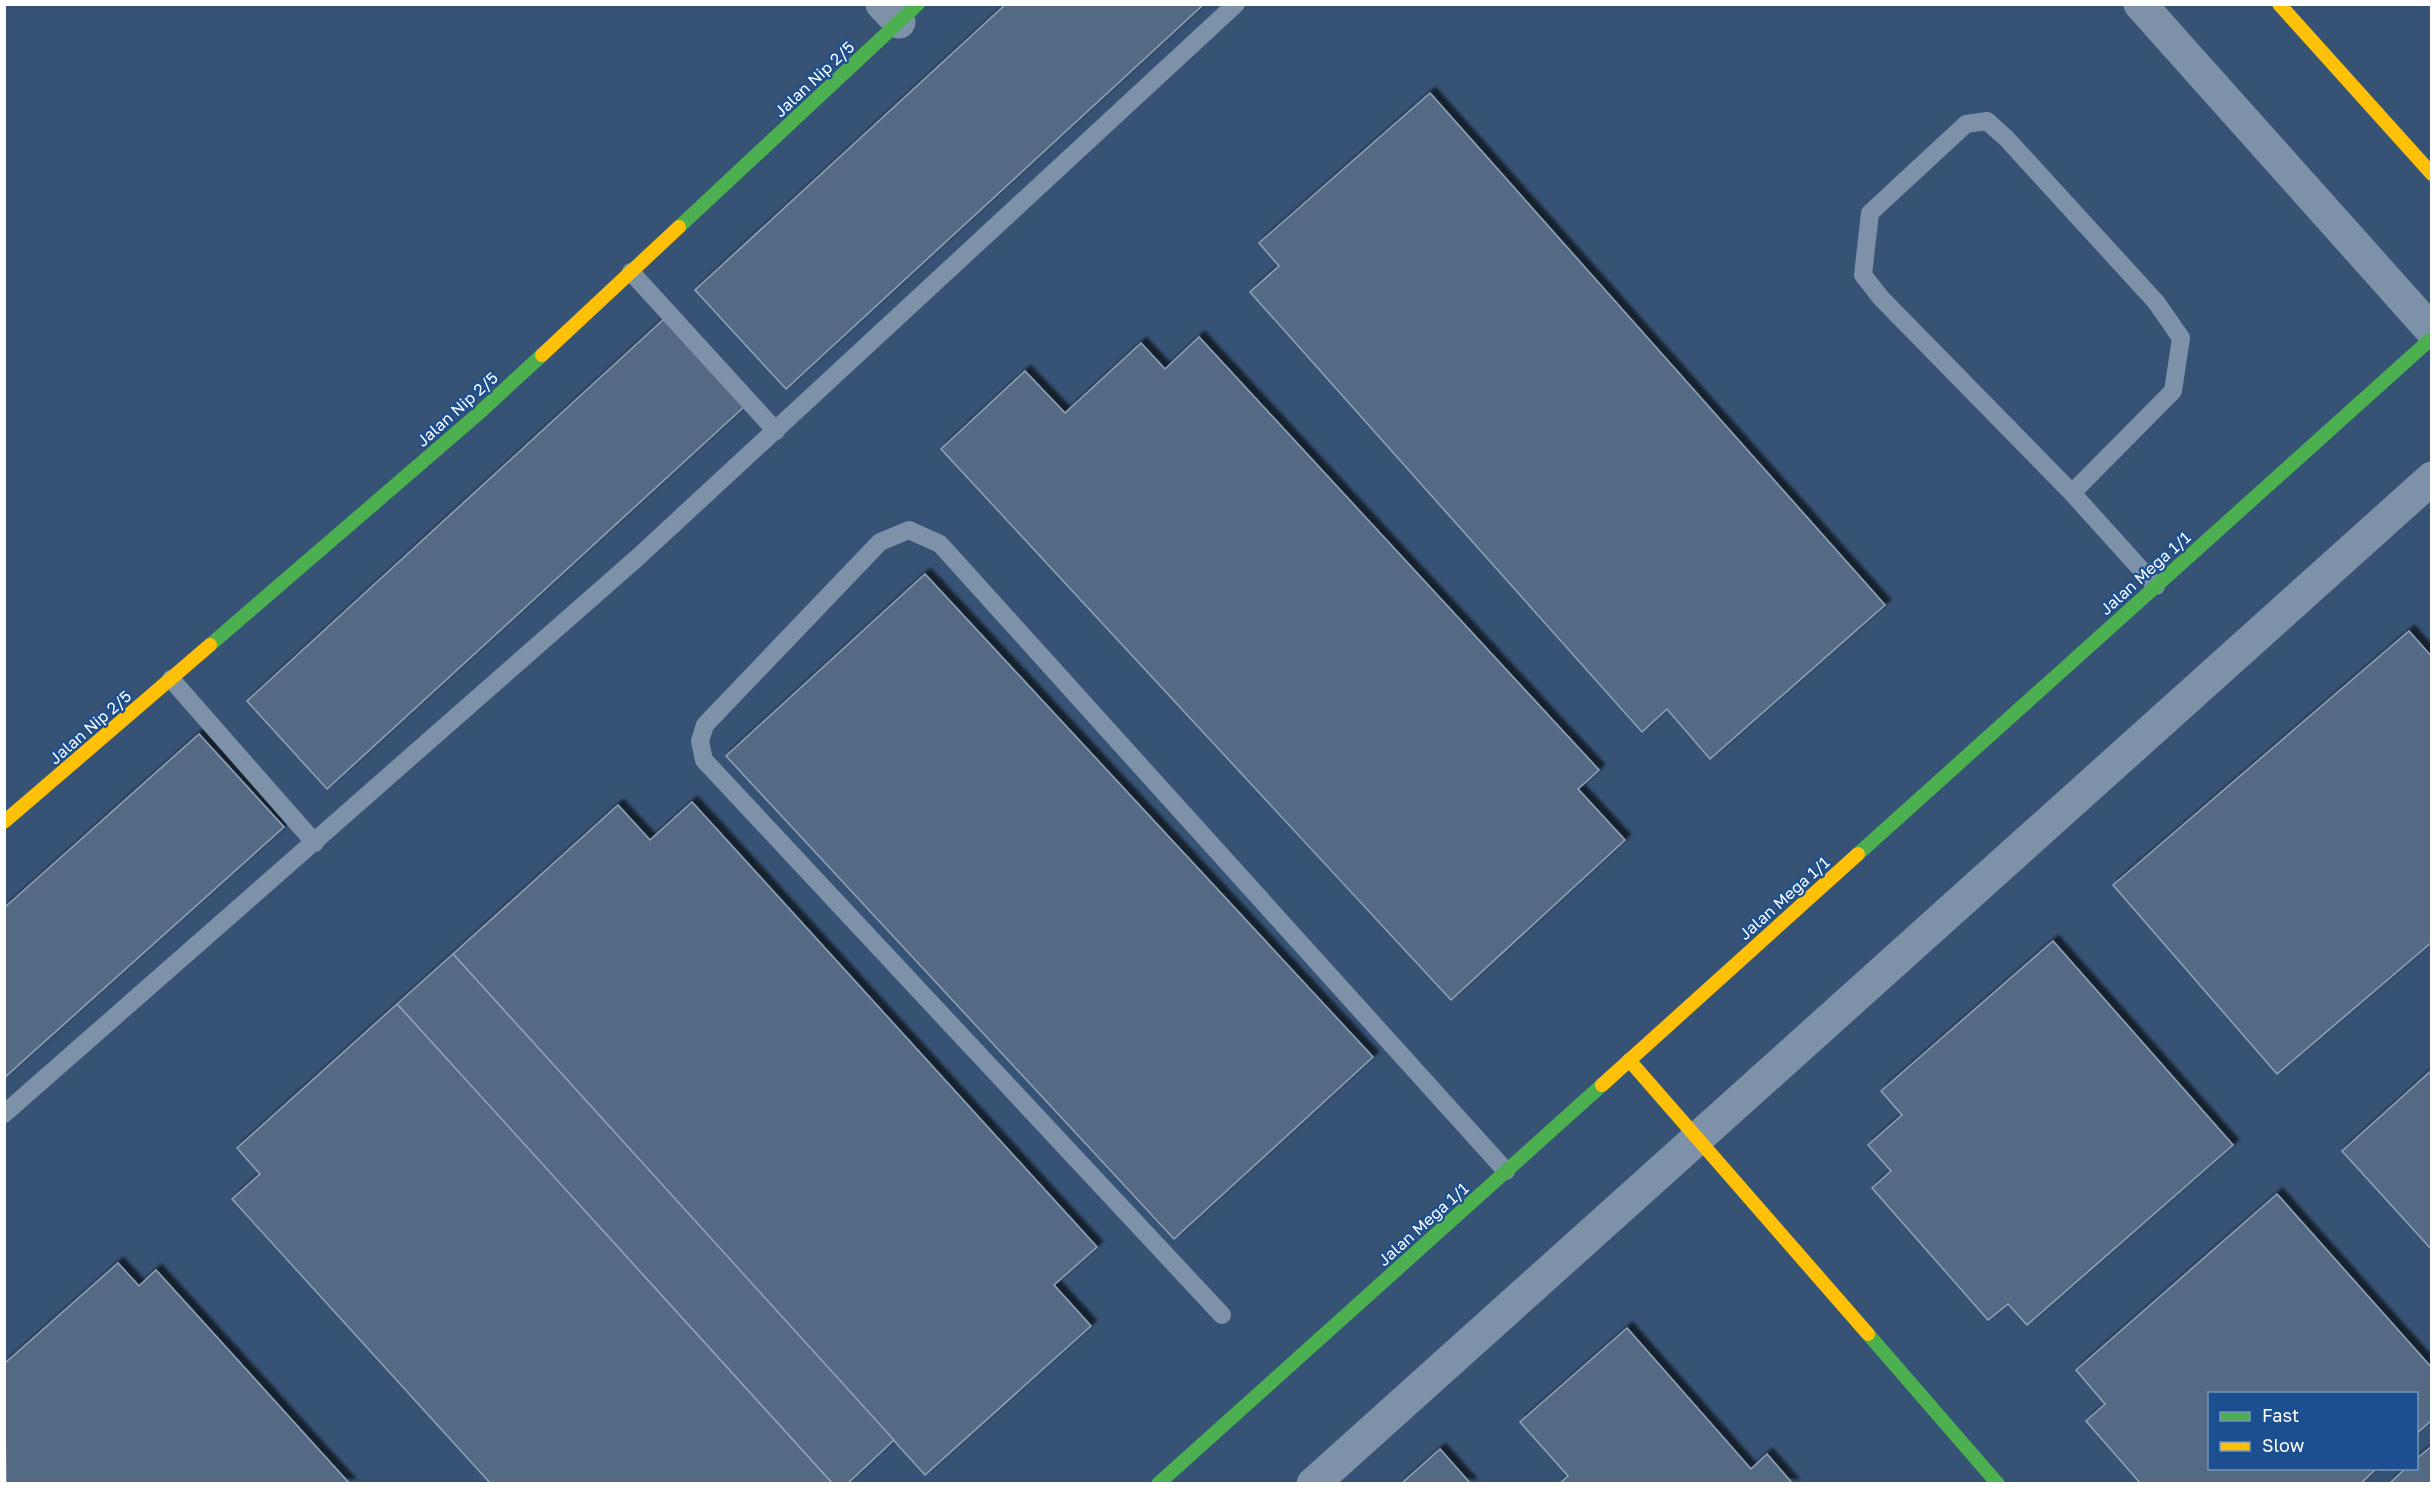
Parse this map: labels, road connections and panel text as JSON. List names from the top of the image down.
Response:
{
  "streets": {
    "street": ["Jalan Nip 2/5", "Jalan Mega 1/1"]
  },
  "legend": ["Fast", "Slow"]
}
